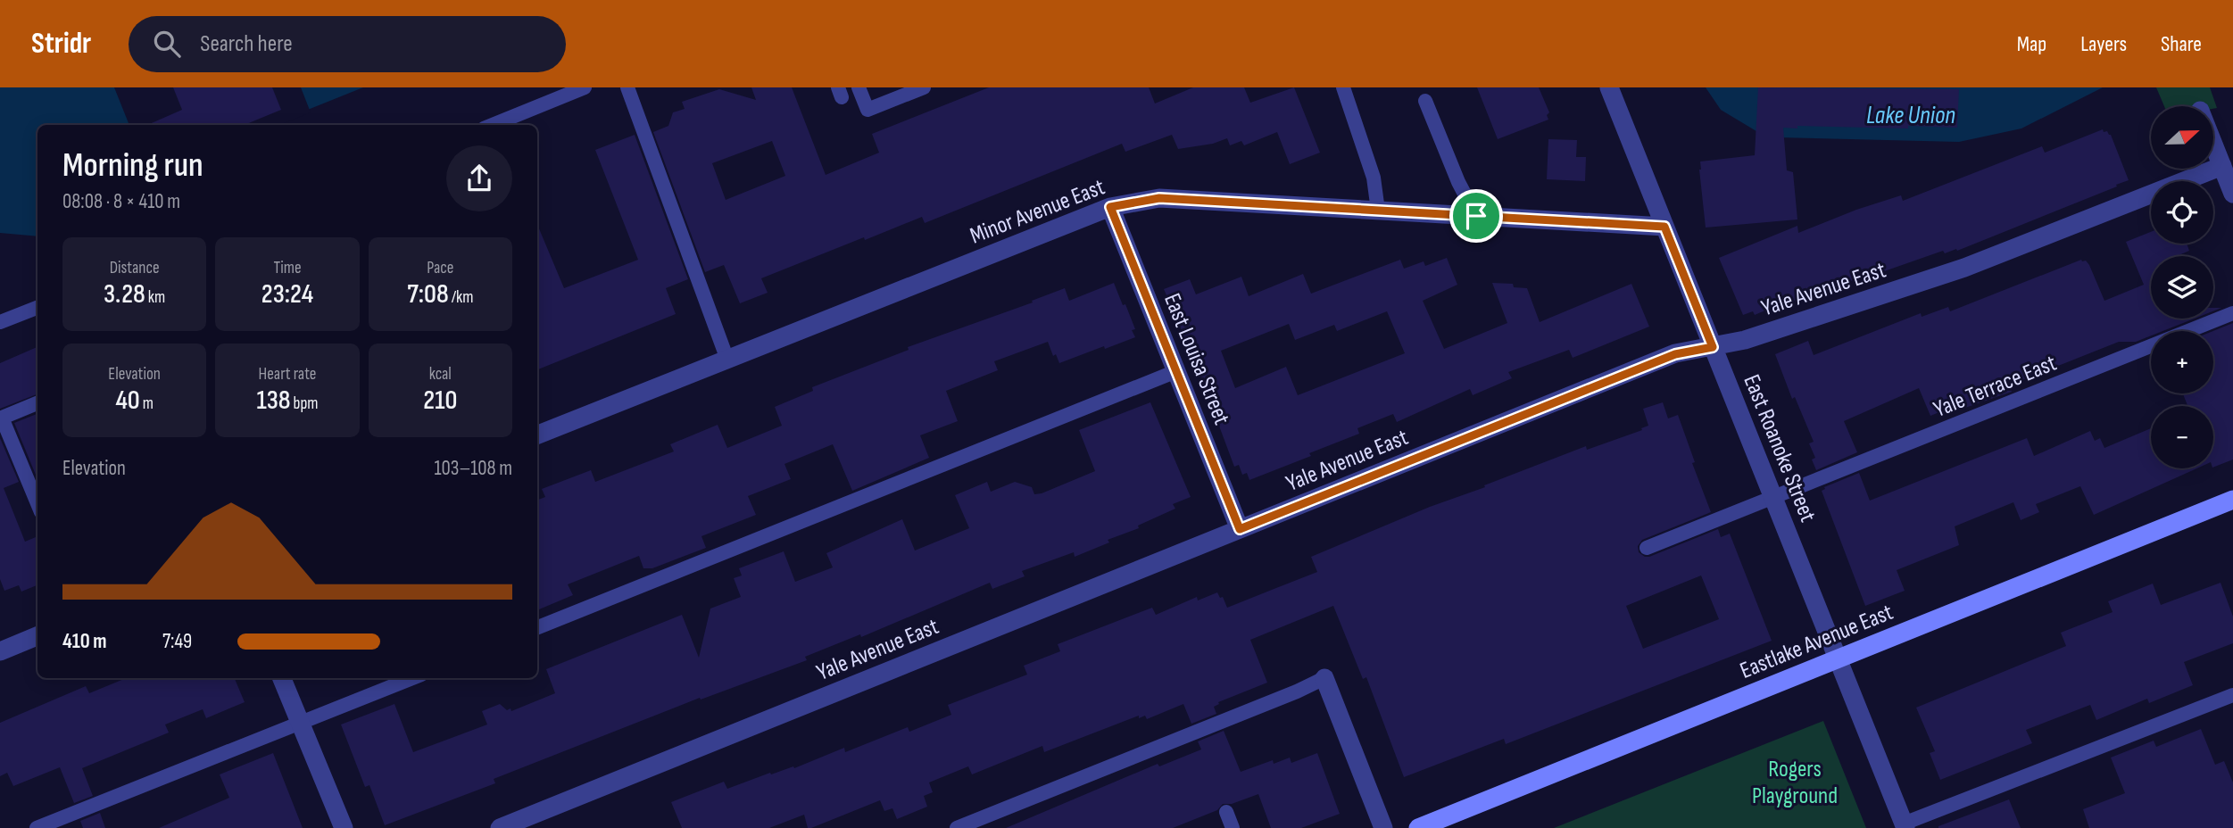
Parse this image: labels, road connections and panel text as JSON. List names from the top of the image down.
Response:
{
  "streets": {
    "main road": ["Eastlake Avenue East"],
    "street": [
      "Minor Avenue East",
      "Yale Avenue East",
      "East Louisa Street",
      "East Roanoke Street"
    ],
    "lane": ["Yale Terrace East"]
  },
  "crossings": [
    ["Minor Avenue East", "East Louisa Street"],
    ["Minor Avenue East", "East Roanoke Street"],
    ["Yale Avenue East", "East Louisa Street"],
    ["Yale Avenue East", "East Roanoke Street"],
    ["Yale Terrace East", "East Roanoke Street"],
    ["East Roanoke Street", "Eastlake Avenue East"]
  ],
  "water": ["Lake Union"],
  "parks": ["Rogers Playground"],
  "north": "right",
  "page": {
    "header": "Stridr",
    "search": "Search here",
    "nav": ["Map", "Layers", "Share"],
    "map_buttons": ["+", "−"],
    "heading": ["Morning run", "08:08 · 8 × 410 m"],
    "stats": [
      ["Distance", "3.28 km"],
      ["Time", "23:24"],
      ["Pace", "7:08 /km"],
      ["Elevation", "40 m"],
      ["Heart rate", "138 bpm"],
      ["kcal", "210"]
    ],
    "chart": ["Elevation", "103–108 m"],
    "list": [
      {
        "name": "410 m",
        "note": "7:49"
      }
    ]
  }
}
